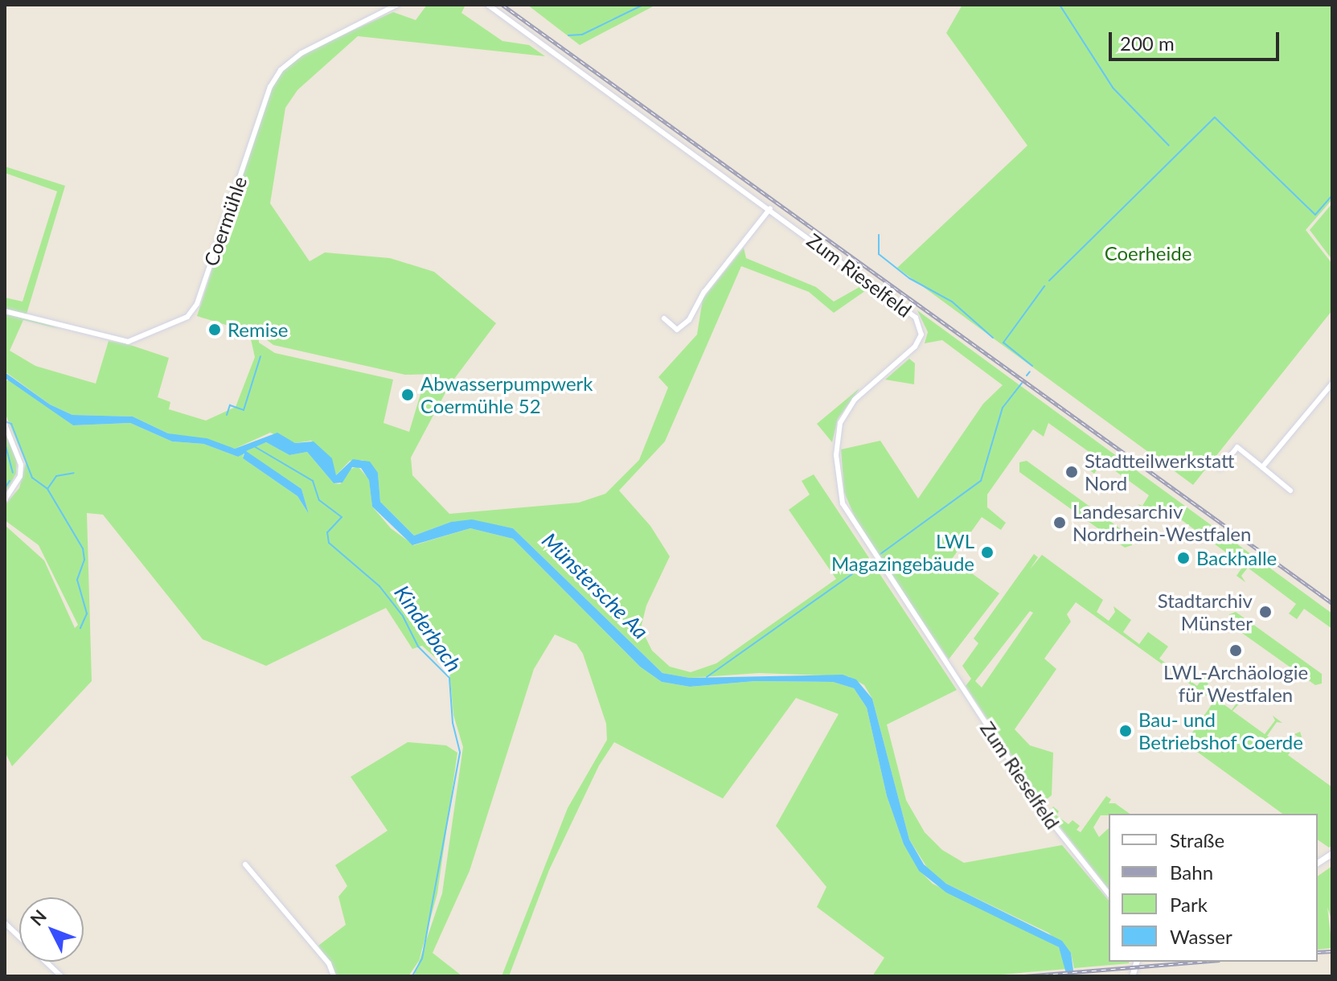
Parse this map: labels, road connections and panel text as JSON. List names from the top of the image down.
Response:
{
  "streets": {
    "street": ["Coermühle", "Zum Rieselfeld"]
  },
  "water": ["Münstersche Aa", "Kinderbach"],
  "parks": ["Coerheide"],
  "places": [
    "Remise",
    "Abwasserpumpwerk Coermühle 52",
    "Stadtteilwerkstatt Nord",
    "Landesarchiv Nordrhein-Westfalen",
    "LWL Magazingebäude",
    "Backhalle",
    "Stadtarchiv Münster",
    "LWL-Archäologie für Westfalen",
    "Bau- und Betriebshof Coerde"
  ],
  "legend": [
    "Straße",
    "Bahn",
    "Park",
    "Wasser"
  ],
  "scale_bar": "200 m",
  "north": "top left"
}
